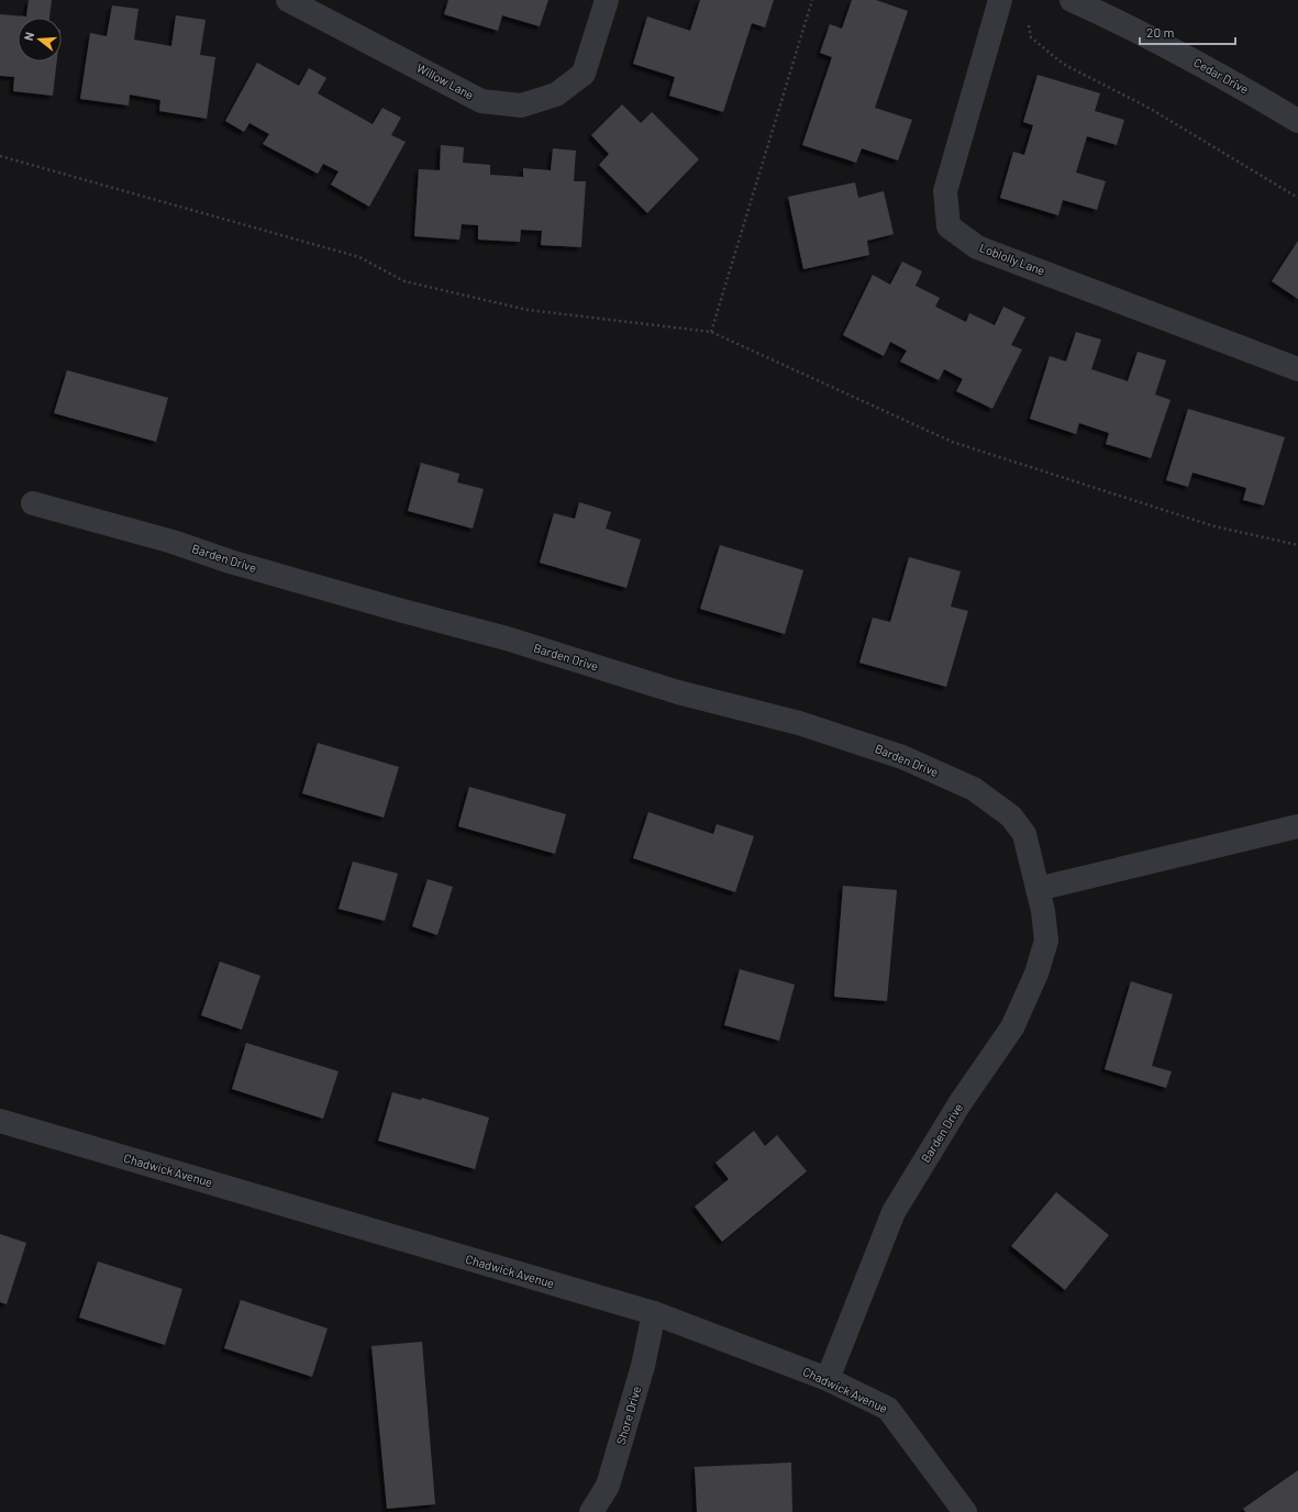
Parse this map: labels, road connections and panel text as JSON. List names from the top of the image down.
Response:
{
  "streets": {
    "street": [
      "Cedar Drive",
      "Willow Lane",
      "Loblolly Lane",
      "Barden Drive",
      "Chadwick Avenue",
      "Shore Drive"
    ]
  },
  "crossings": [
    ["Barden Drive", "Chadwick Avenue"],
    ["Chadwick Avenue", "Shore Drive"]
  ],
  "scale_bar": "20 m",
  "north": "left"
}
